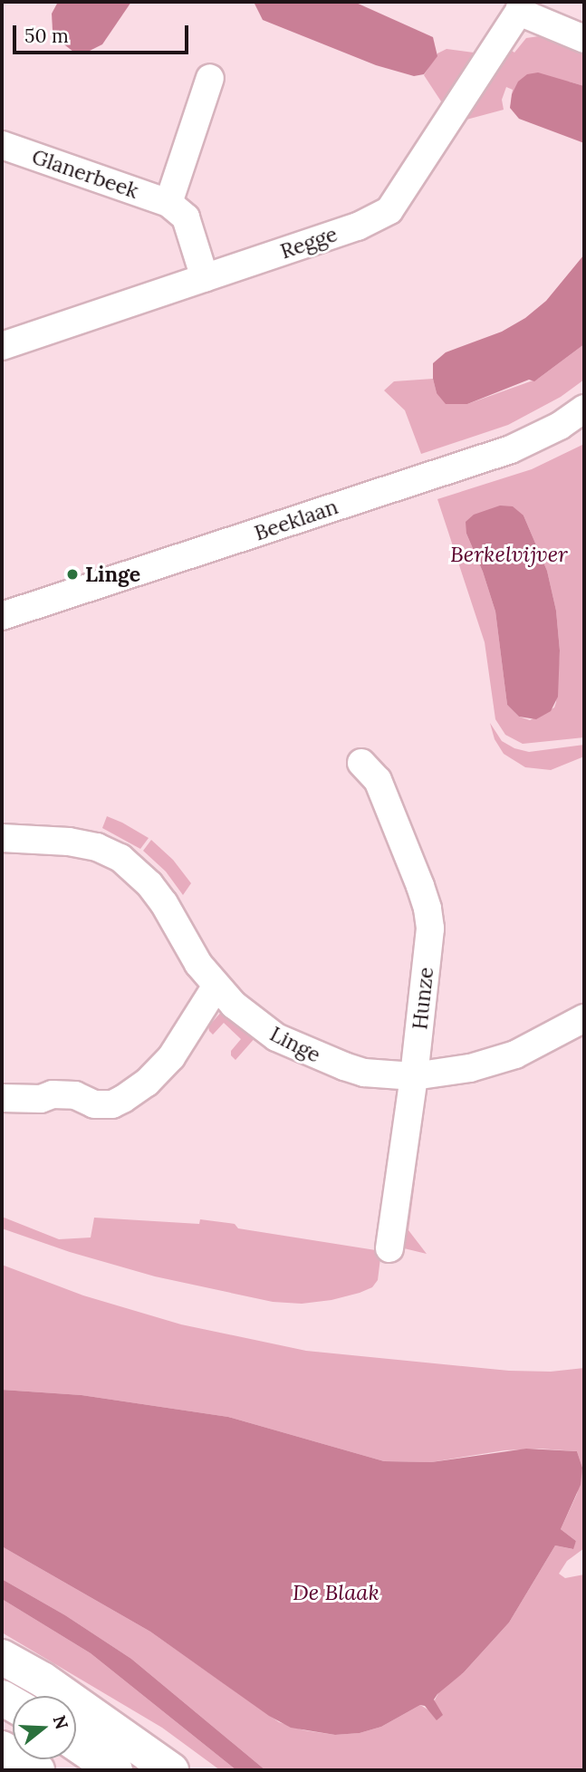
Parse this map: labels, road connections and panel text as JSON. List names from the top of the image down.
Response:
{
  "streets": {
    "street": [
      "Glanerbeek",
      "Regge",
      "Beeklaan",
      "Hunze",
      "Linge"
    ]
  },
  "crossings": [
    ["Hunze", "Linge"]
  ],
  "water": ["Berkelvijver", "De Blaak"],
  "places": ["Linge"],
  "scale_bar": "50 m",
  "north": "right"
}
